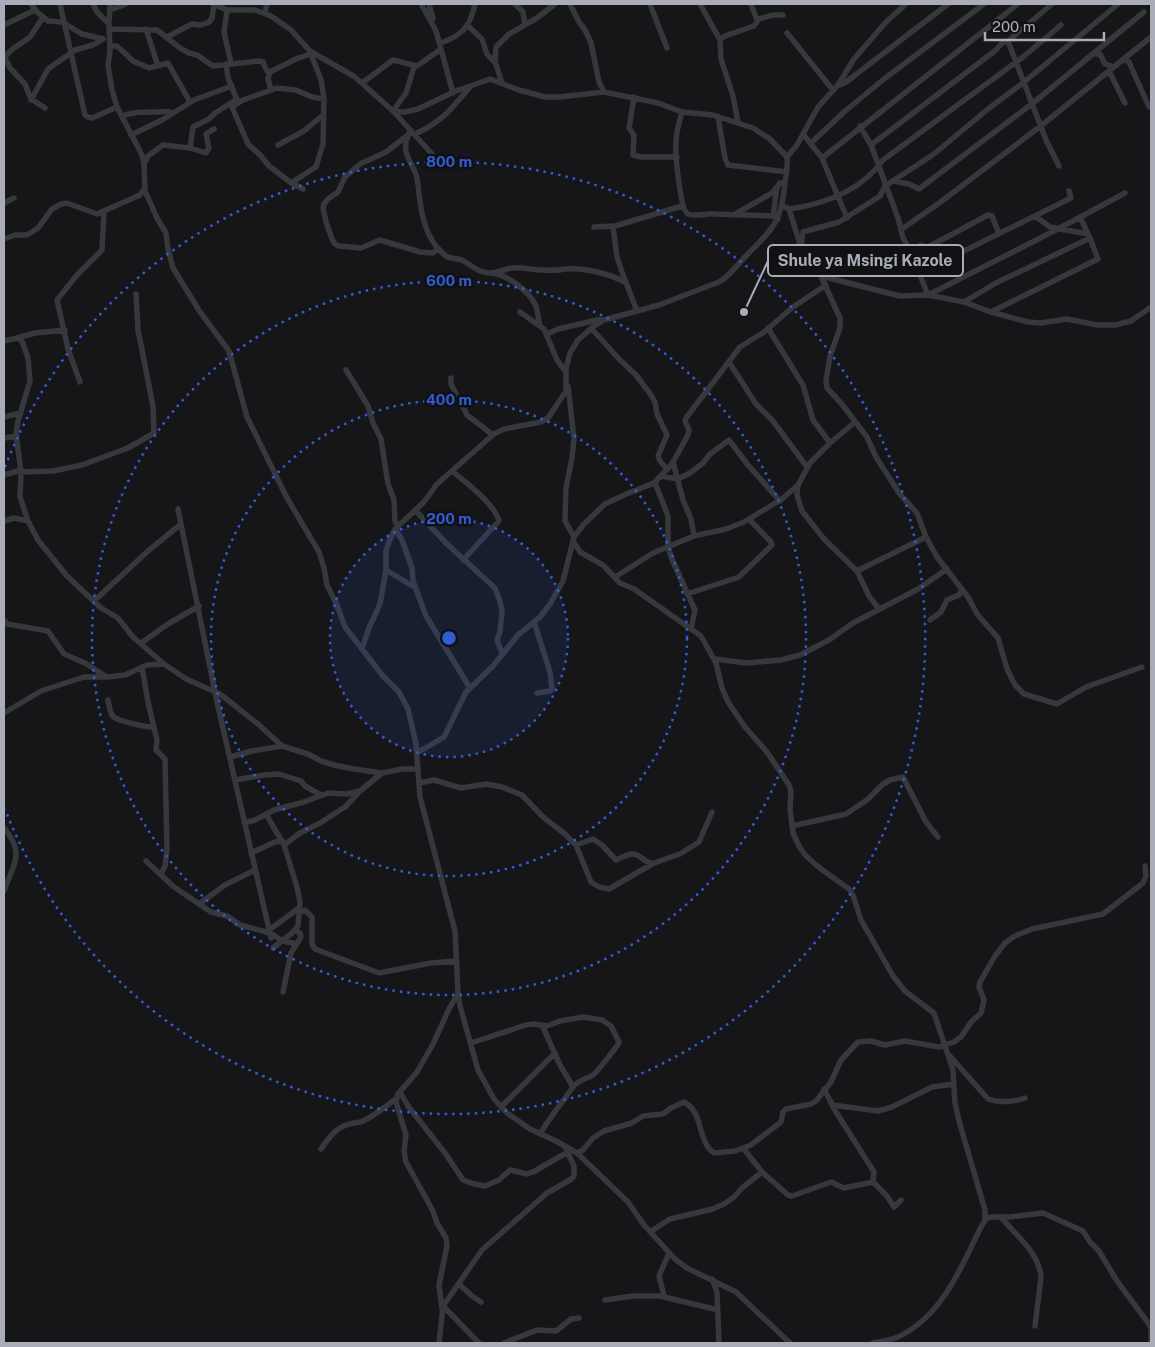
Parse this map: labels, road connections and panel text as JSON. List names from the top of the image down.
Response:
{
  "places": ["Shule ya Msingi Kazole"],
  "scale_bar": "200 m",
  "rings": [
    "800 m",
    "600 m",
    "400 m",
    "200 m"
  ]
}
